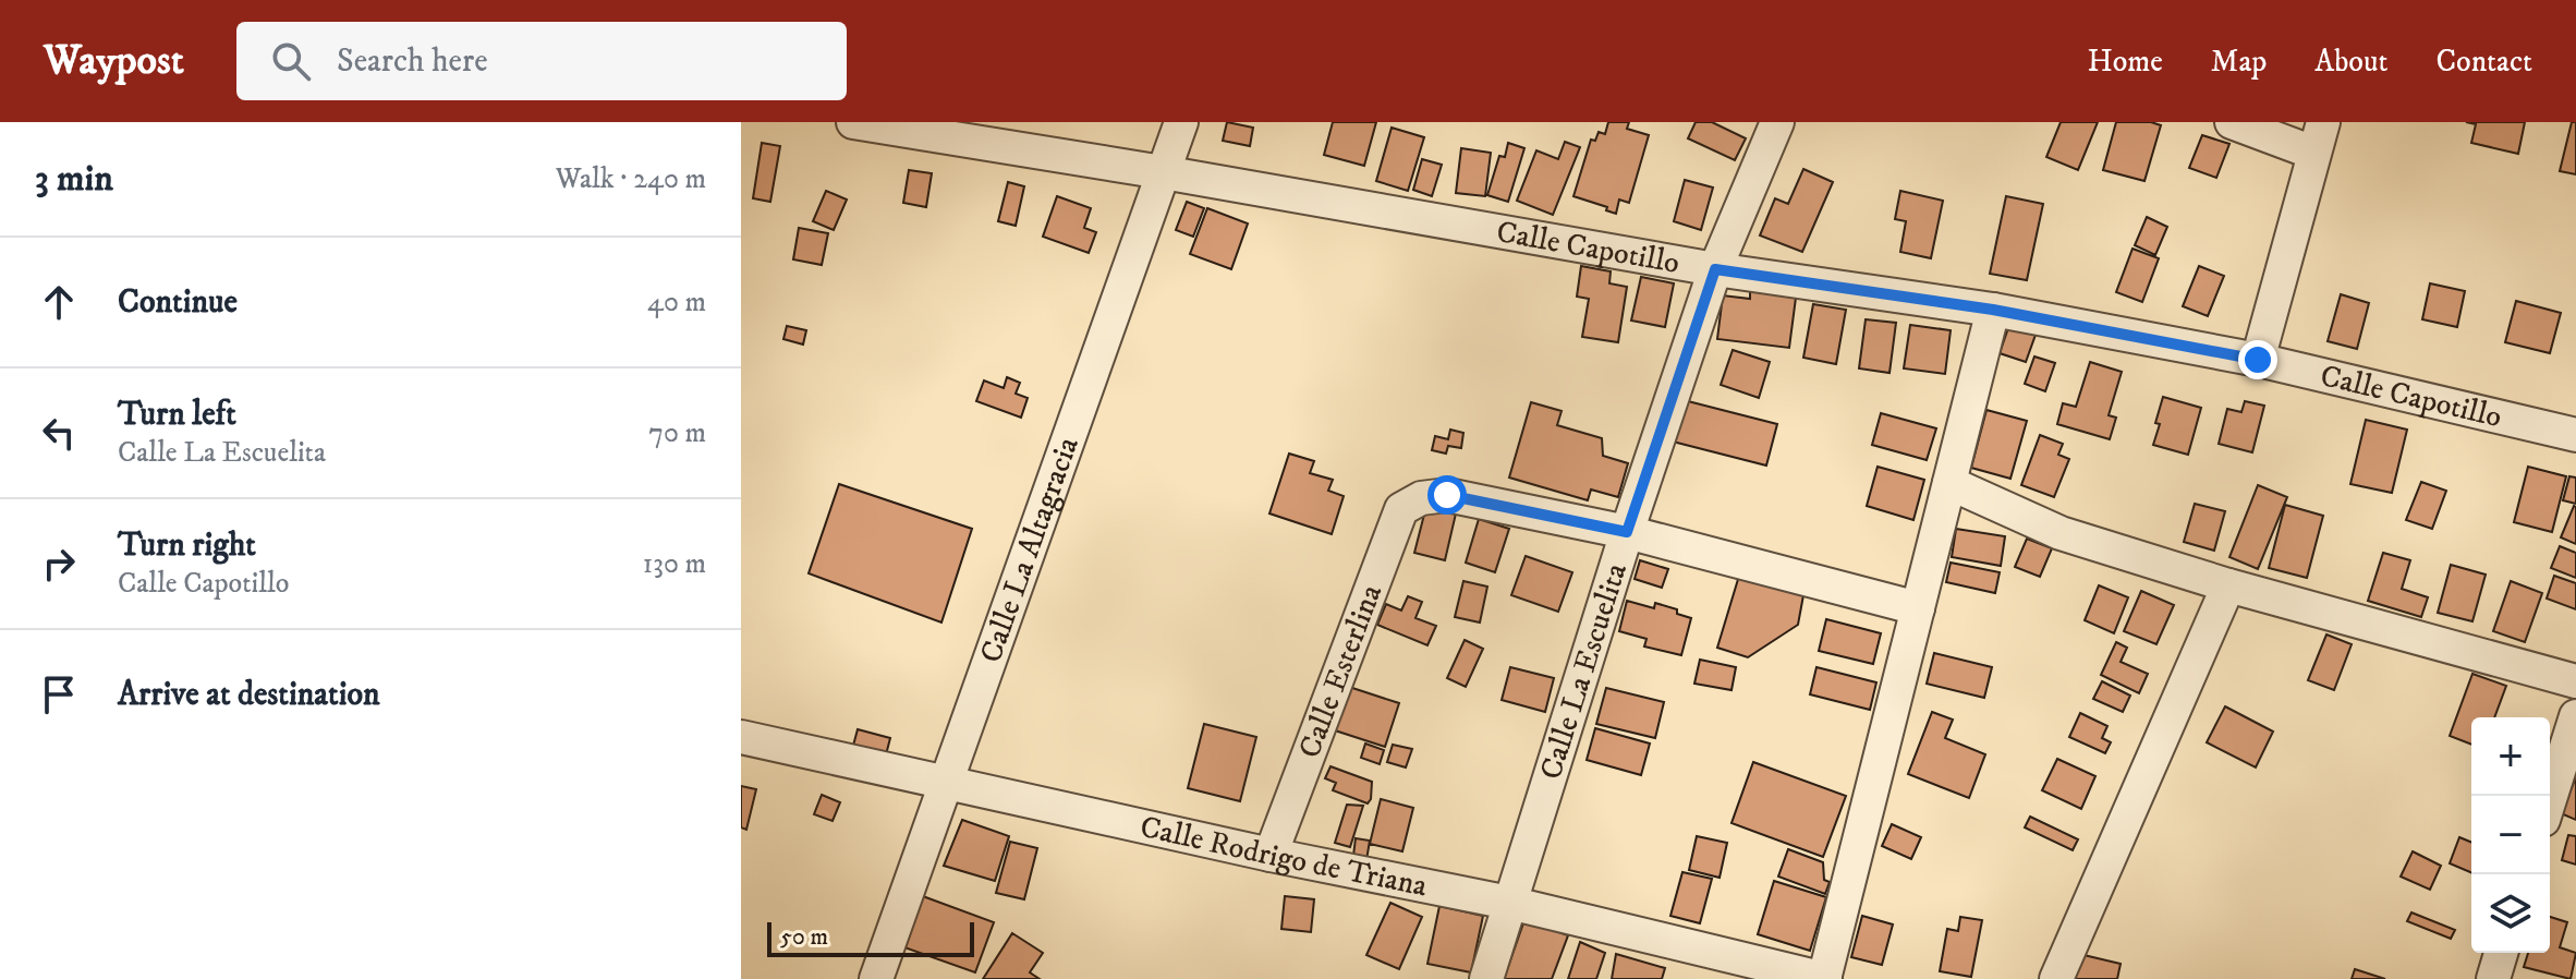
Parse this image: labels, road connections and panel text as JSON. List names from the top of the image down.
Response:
{
  "streets": {
    "street": [
      "Calle Capotillo",
      "Calle La Altagracia",
      "Calle Esterlina",
      "Calle La Escuelita",
      "Calle Rodrigo de Triana"
    ]
  },
  "crossings": [
    ["Calle Capotillo", "Calle La Altagracia"],
    ["Calle Capotillo", "Calle La Escuelita"],
    ["Calle La Altagracia", "Calle Rodrigo de Triana"],
    ["Calle Esterlina", "Calle La Escuelita"],
    ["Calle Esterlina", "Calle Rodrigo de Triana"],
    ["Calle La Escuelita", "Calle Rodrigo de Triana"]
  ],
  "scale_bar": "50 m",
  "page": {
    "header": "Waypost",
    "search": "Search here",
    "nav": [
      "Home",
      "Map",
      "About",
      "Contact"
    ],
    "heading": ["3 min", "Walk · 240 m"],
    "list": [
      ["Continue", "40 m"],
      ["Turn left", "Calle La Escuelita", "70 m"],
      ["Turn right", "Calle Capotillo", "130 m"],
      "Arrive at destination"
    ],
    "map_buttons": ["+", "−"],
    "scale": "50 m"
  }
}
